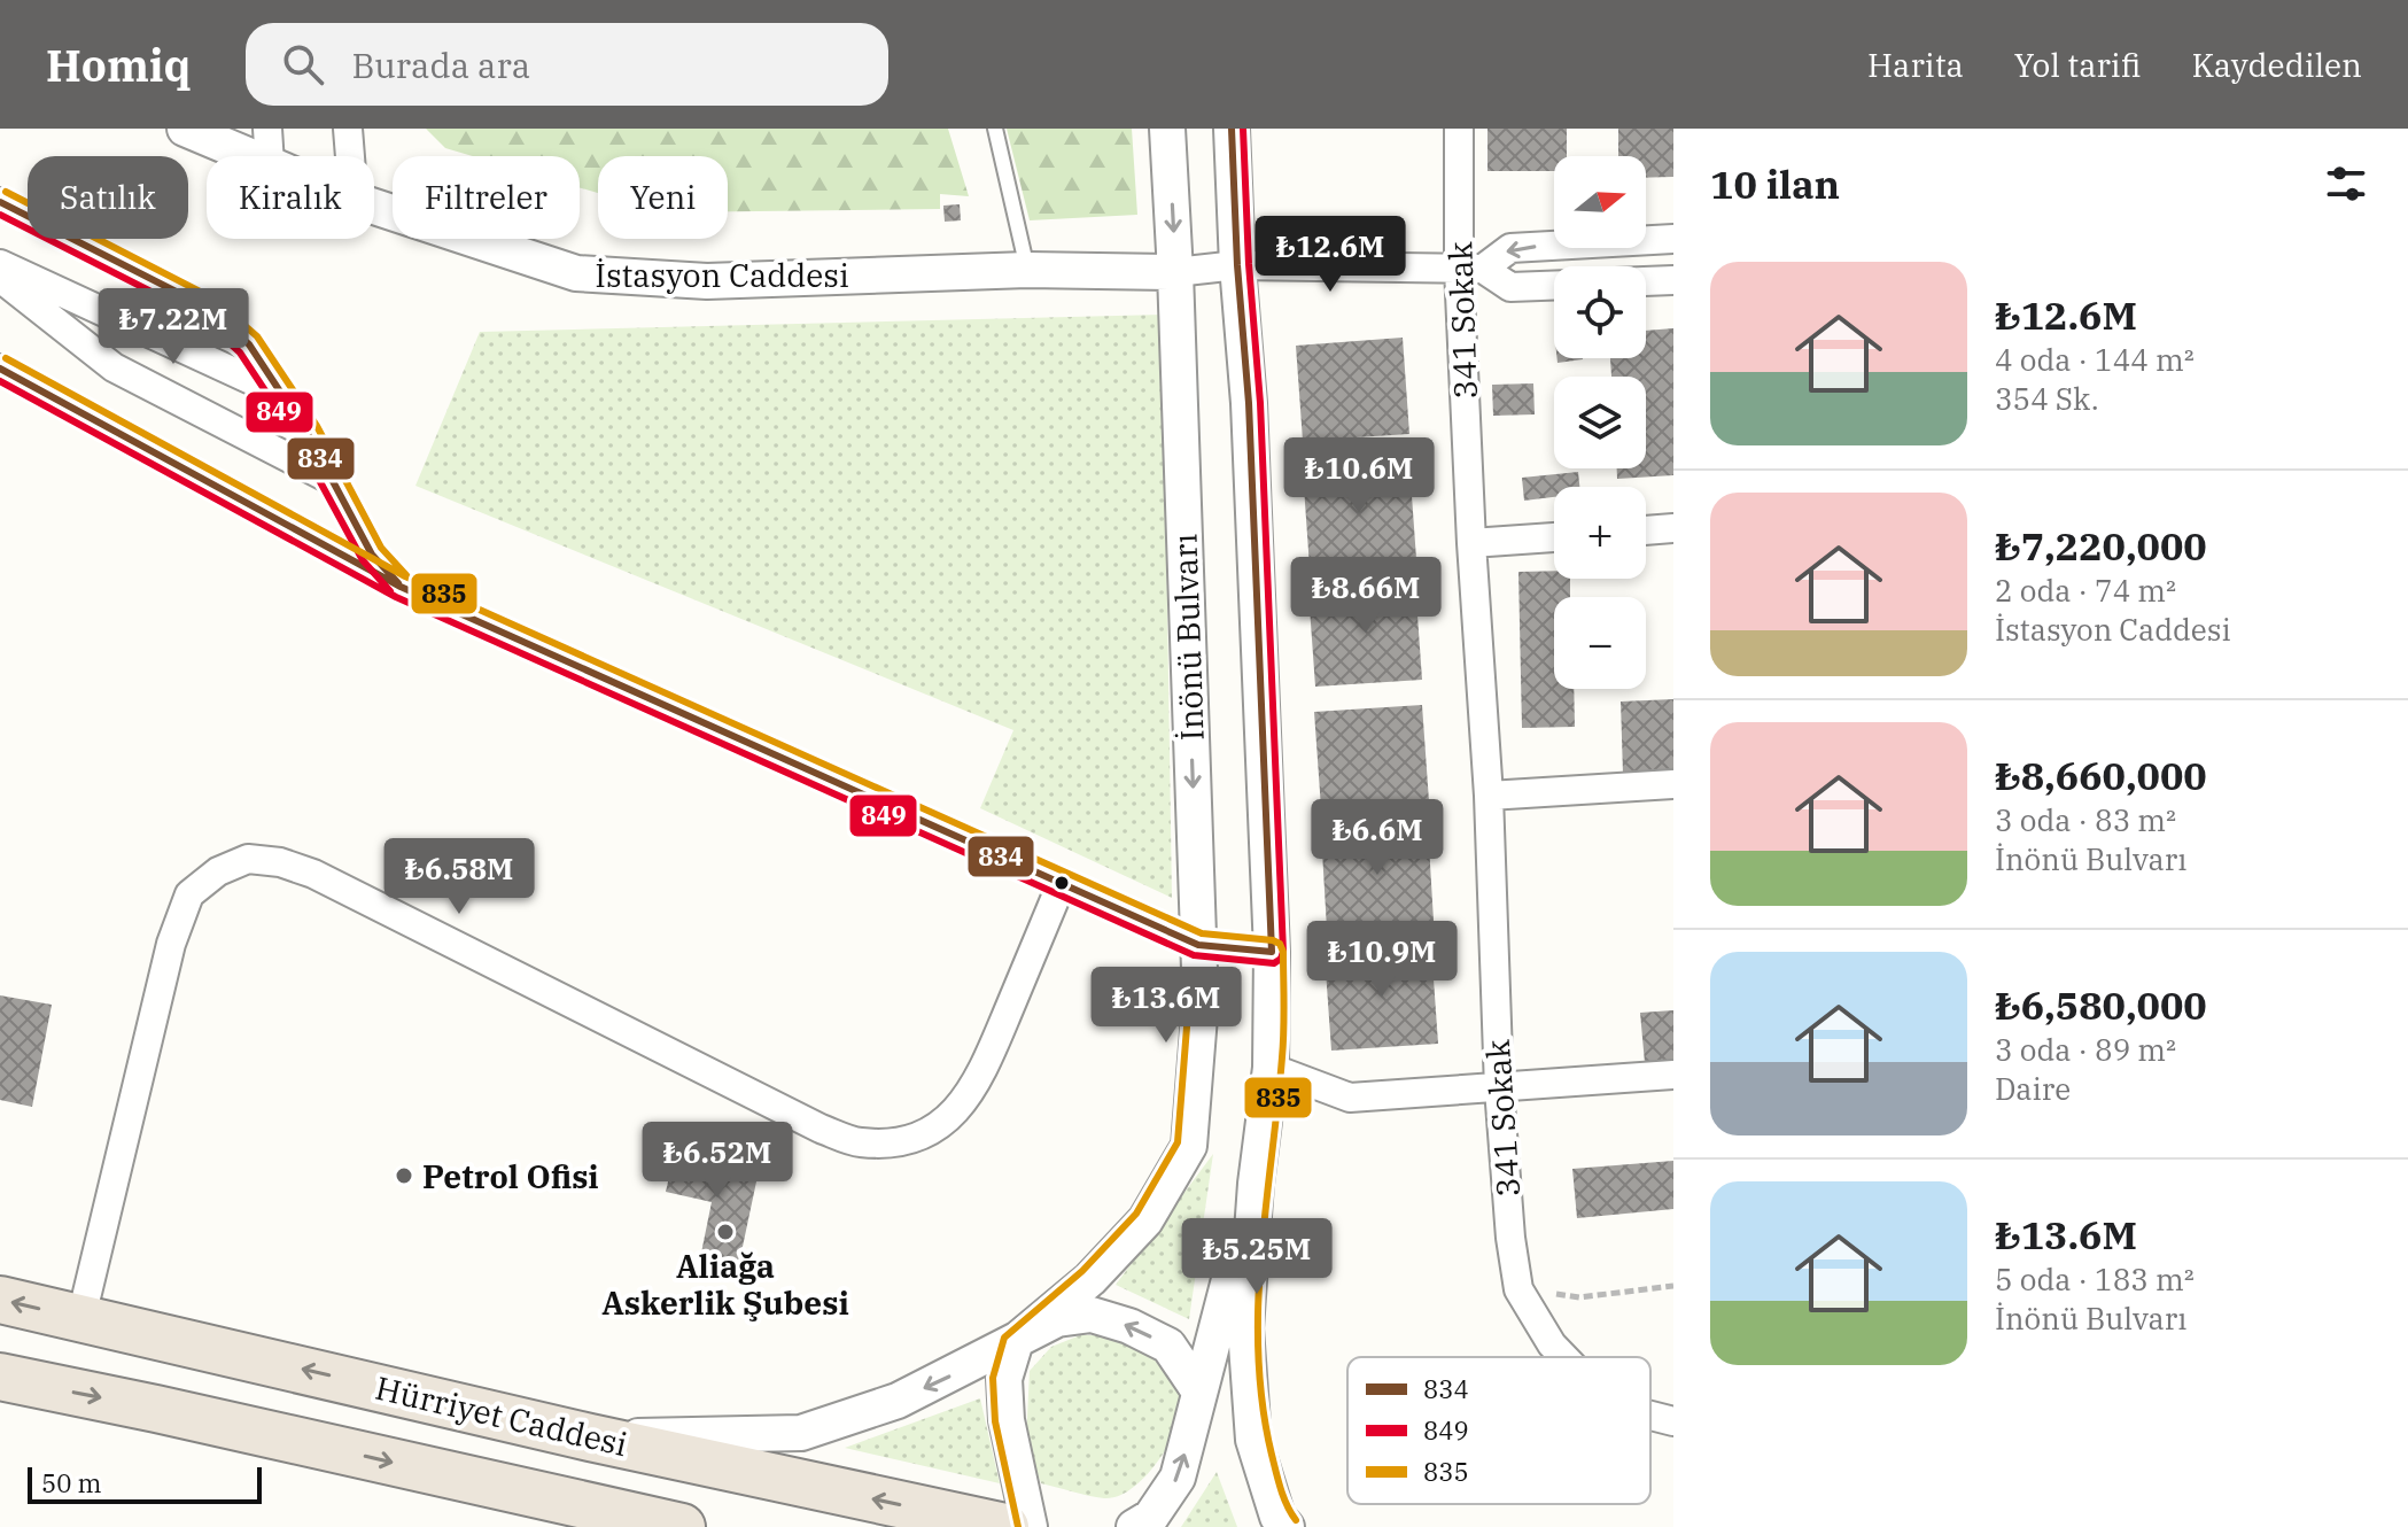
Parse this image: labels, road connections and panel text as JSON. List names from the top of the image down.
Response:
{
  "streets": {
    "highway": ["Hürriyet Caddesi"],
    "street": ["İstasyon Caddesi", "341 Sokak", "İnönü Bulvarı"]
  },
  "crossings": [
    ["İstasyon Caddesi", "İnönü Bulvarı"]
  ],
  "places": ["Petrol Ofisi", "Aliağa Askerlik Şubesi"],
  "lines": ["transit line 834", "transit line 849", "transit line 835"],
  "legend": ["834", "849", "835"],
  "scale_bar": "50 m",
  "north": "right",
  "page": {
    "header": "Homiq",
    "search": "Burada ara",
    "nav": ["Harita", "Yol tarifi", "Kaydedilen"],
    "heading": "10 ilan",
    "map_buttons": ["+", "−"],
    "chip": [
      "Satılık",
      "Kiralık",
      "Filtreler",
      "Yeni"
    ],
    "price": [
      "₺12.6M",
      "₺7.22M",
      "₺10.6M",
      "₺8.66M",
      "₺6.6M",
      "₺6.58M",
      "₺10.9M",
      "₺13.6M",
      "₺6.52M",
      "₺5.25M"
    ],
    "list": [
      {
        "name": "₺12.6M",
        "note": "4 oda · 144 m² · 354 Sk."
      },
      {
        "name": "₺7,220,000",
        "note": "2 oda · 74 m² · İstasyon Caddesi"
      },
      {
        "name": "₺8,660,000",
        "note": "3 oda · 83 m² · İnönü Bulvarı"
      },
      {
        "name": "₺6,580,000",
        "note": "3 oda · 89 m² · Daire"
      },
      {
        "name": "₺13.6M",
        "note": "5 oda · 183 m² · İnönü Bulvarı"
      }
    ],
    "scale": "50 m"
  }
}
